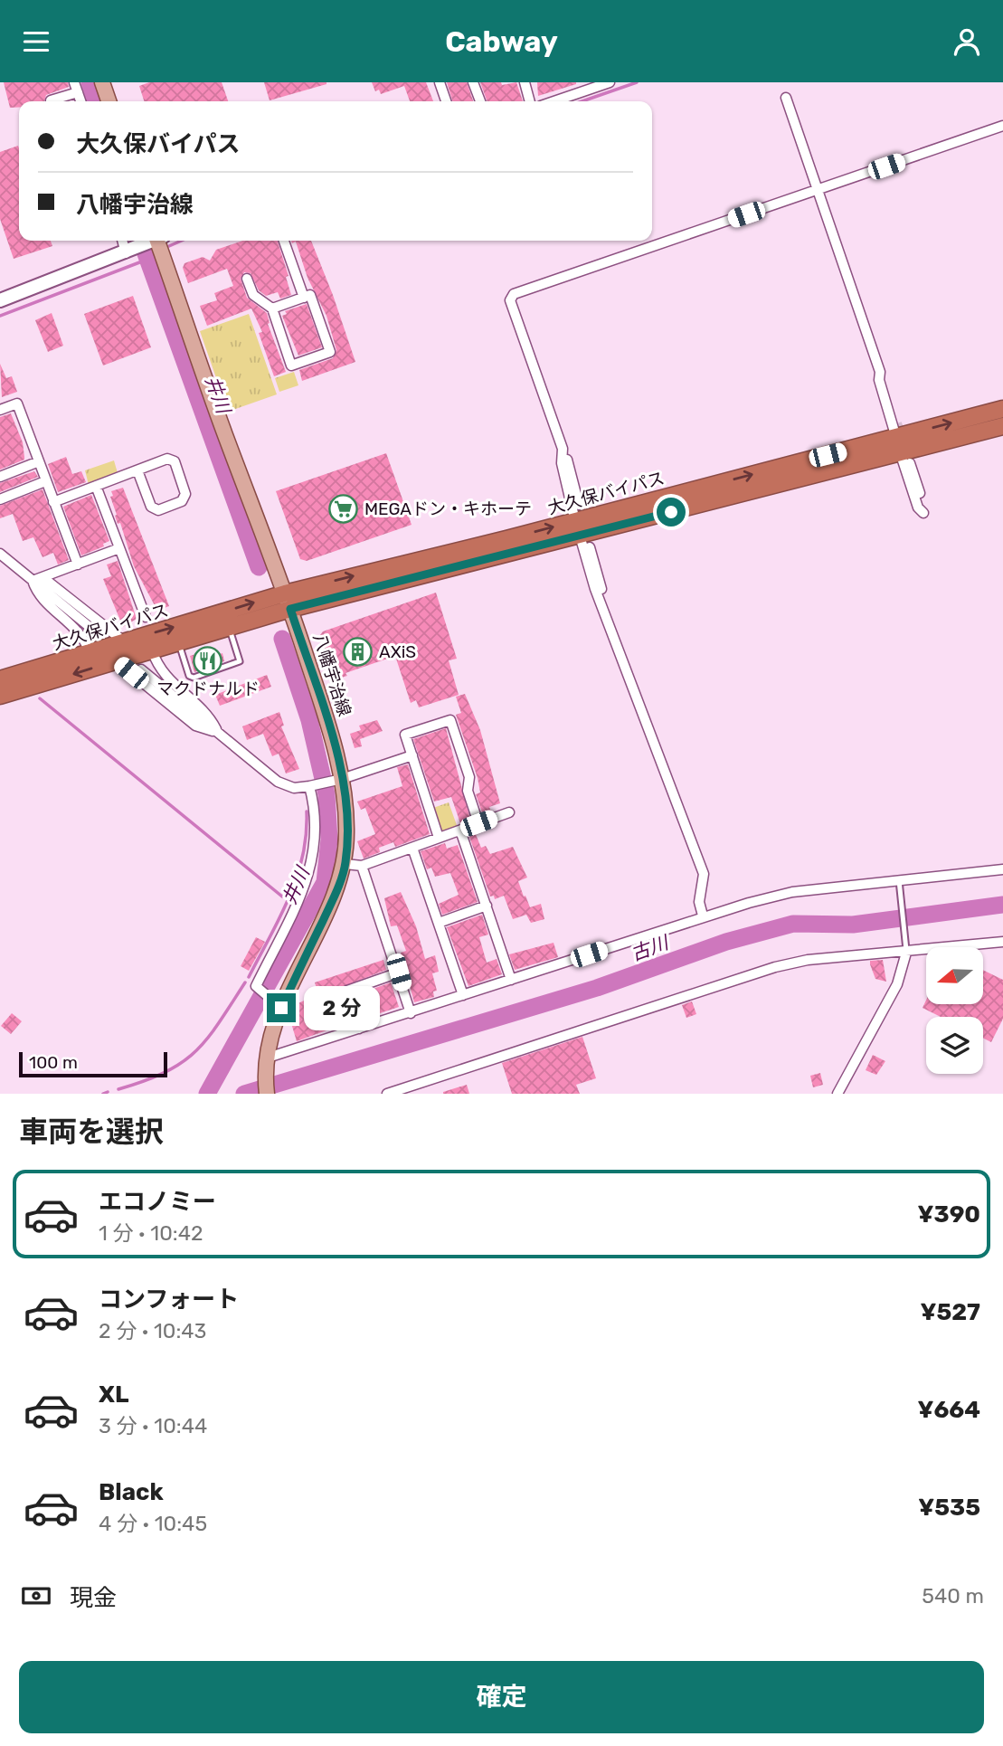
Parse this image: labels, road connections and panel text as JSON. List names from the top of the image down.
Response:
{
  "streets": {
    "highway": ["大久保バイパス"],
    "main road": ["八幡宇治線"]
  },
  "crossings": [
    ["大久保バイパス", "八幡宇治線"]
  ],
  "water": ["井川", "古川"],
  "places": {
    "supermarket": ["MEGAドン・キホーテ"],
    "building": ["AXiS"],
    "restaurant": ["マクドナルド"]
  },
  "scale_bar": "100 m",
  "north": "left",
  "page": {
    "header": "Cabway",
    "banner": ["大久保バイパス", "八幡宇治線"],
    "bubble": "2 分",
    "scale": "100 m",
    "heading": "車両を選択",
    "list": [
      {
        "name": "エコノミー",
        "note": "1 分 · 10:42",
        "value": "¥390"
      },
      {
        "name": "コンフォート",
        "note": "2 分 · 10:43",
        "value": "¥527"
      },
      {
        "name": "XL",
        "note": "3 分 · 10:44",
        "value": "¥664"
      },
      {
        "name": "Black",
        "note": "4 分 · 10:45",
        "value": "¥535"
      }
    ],
    "pay": ["現金", "540 m"],
    "buttons": "確定"
  }
}
